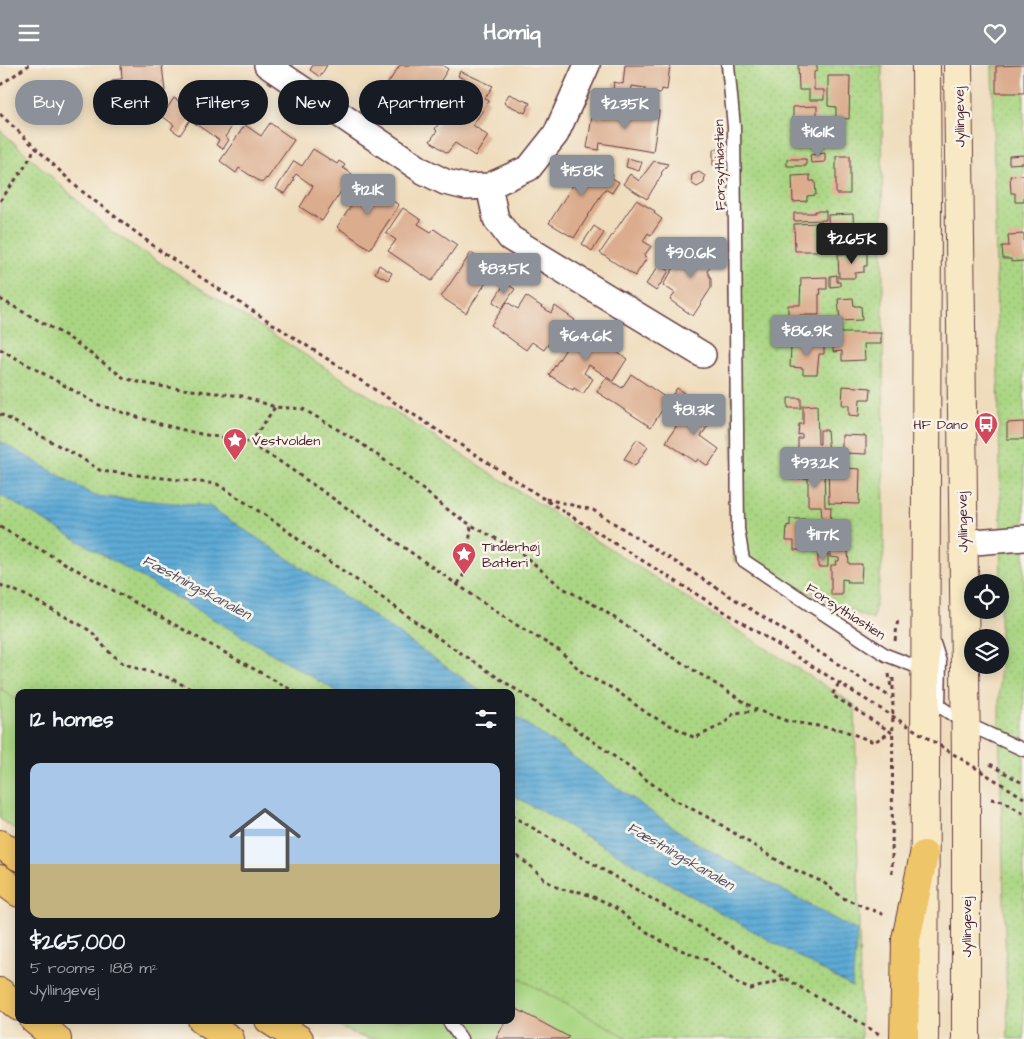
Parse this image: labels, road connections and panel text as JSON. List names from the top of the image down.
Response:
{
  "streets": {
    "street": ["Jyllingevej"],
    "lane": ["Forsythiastien"]
  },
  "water": ["Fæstningskanalen"],
  "places": {
    "bus stop": ["HF Dano"],
    "place": ["Vestvolden", "Tinderhøj Batteri"]
  },
  "page": {
    "header": "Homiq",
    "chip": [
      "Buy",
      "Rent",
      "Filters",
      "New",
      "Apartment"
    ],
    "price": [
      "$235K",
      "$161K",
      "$158K",
      "$121K",
      "$265K",
      "$90.6K",
      "$83.5K",
      "$86.9K",
      "$64.6K",
      "$81.3K",
      "$93.2K",
      "$117K"
    ],
    "heading": "12 homes",
    "list": [
      {
        "name": "$265,000",
        "note": "5 rooms · 188 m² · Jyllingevej"
      }
    ]
  }
}
